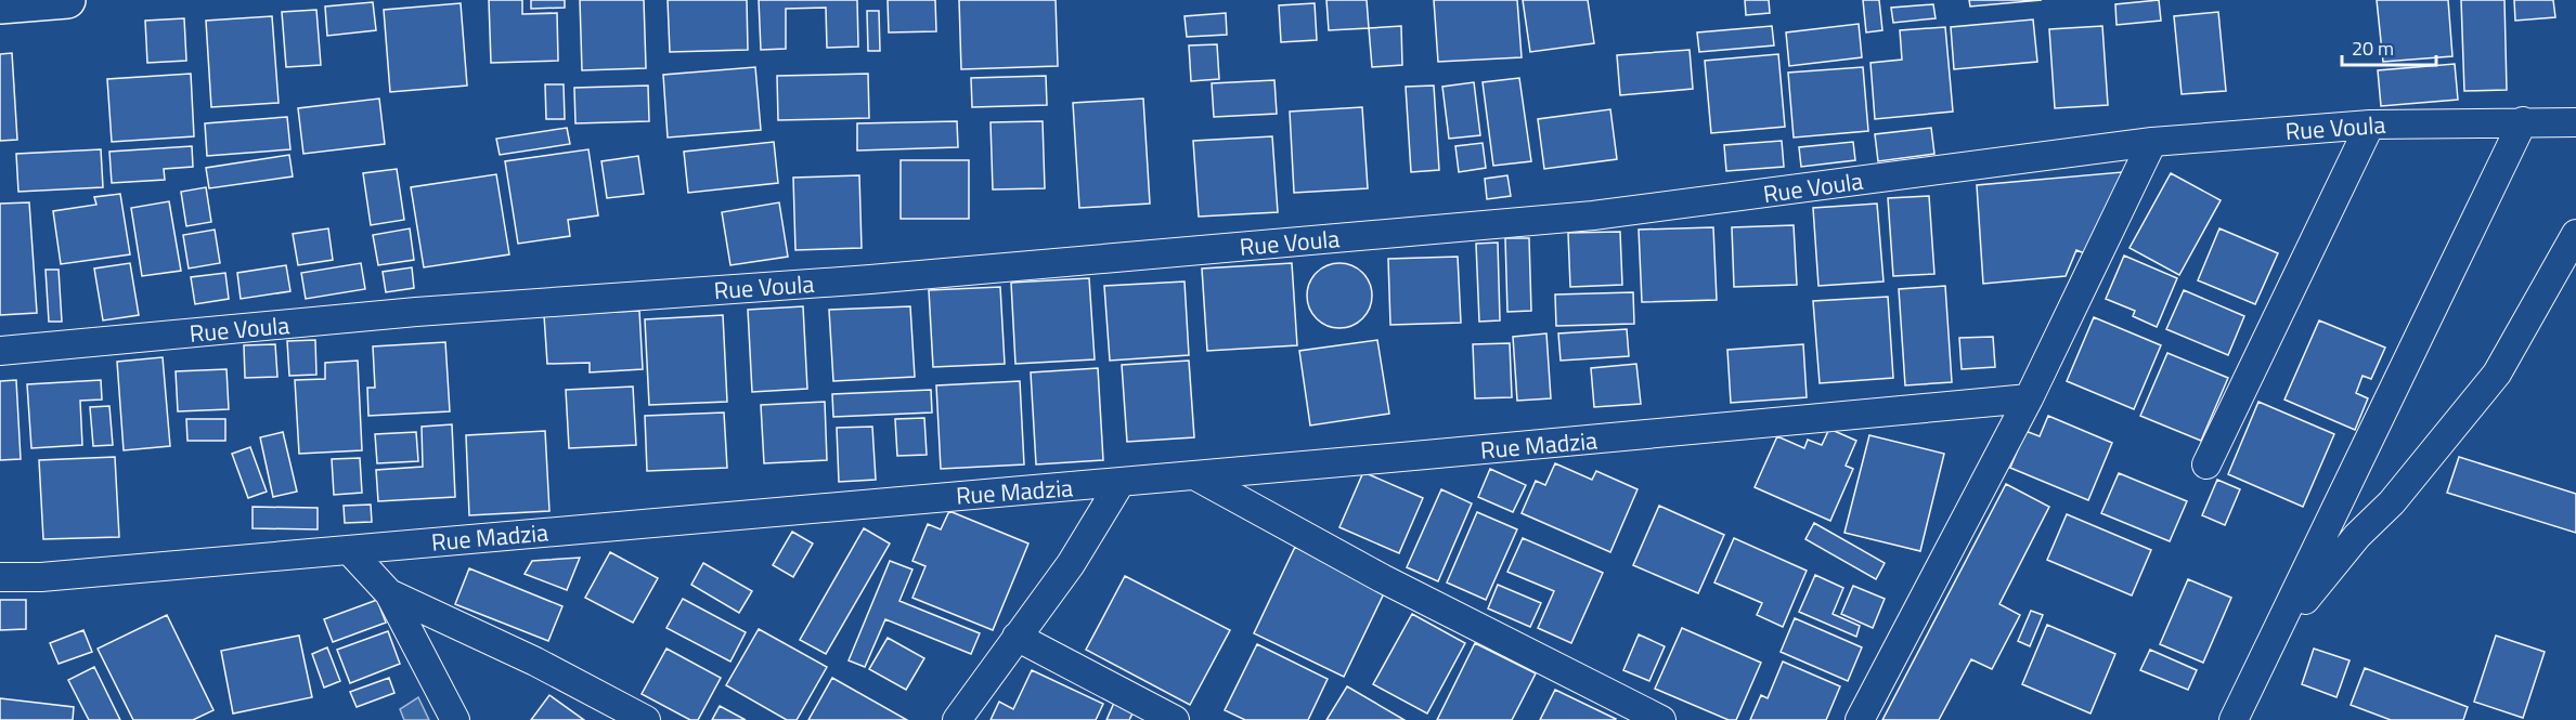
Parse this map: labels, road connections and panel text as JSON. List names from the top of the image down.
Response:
{
  "streets": {
    "street": ["Rue Voula", "Rue Madzia"]
  },
  "scale_bar": "20 m"
}
